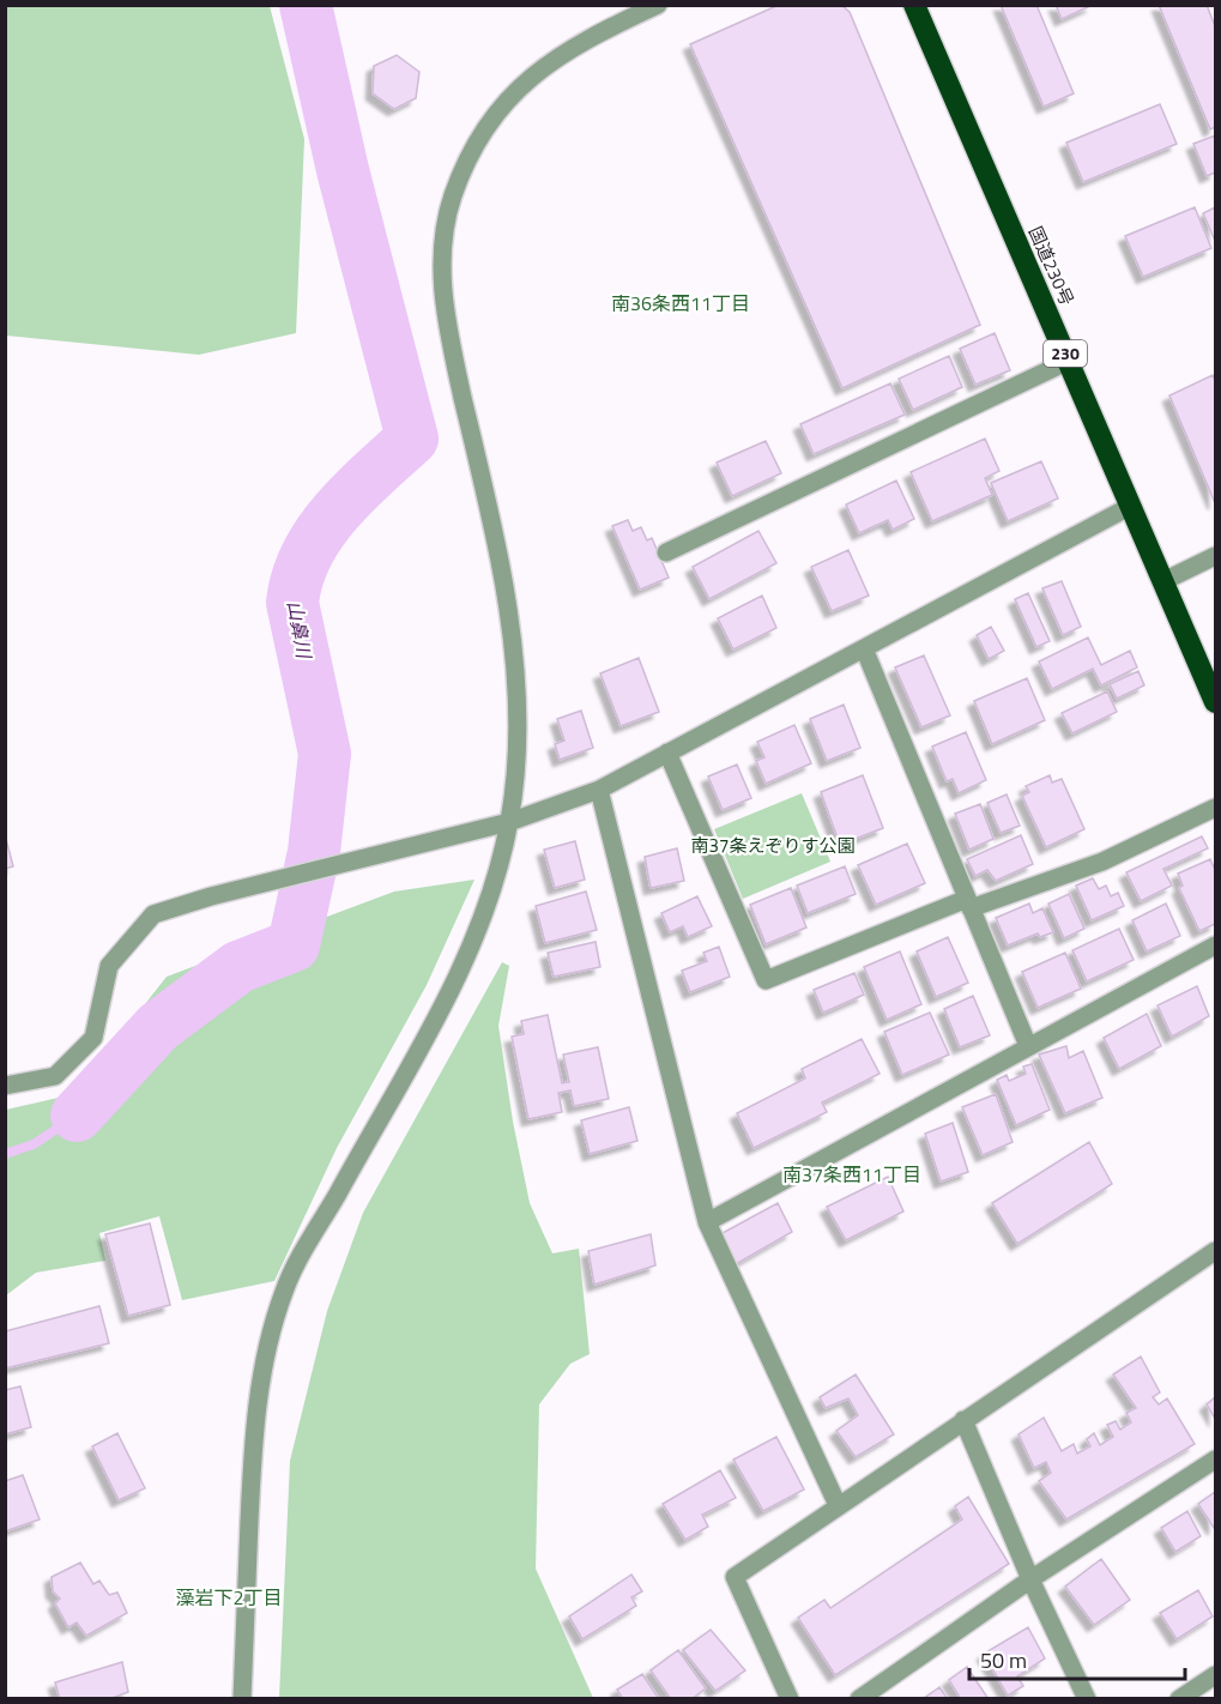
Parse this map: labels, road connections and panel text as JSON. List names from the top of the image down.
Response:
{
  "streets": {
    "highway": ["国道230号", "230"]
  },
  "districts": ["南36条西11丁目", "南37条西11丁目", "藻岩下2丁目"],
  "water": ["山鼻川"],
  "parks": ["南37条えぞりす公園"],
  "scale_bar": "50 m"
}
